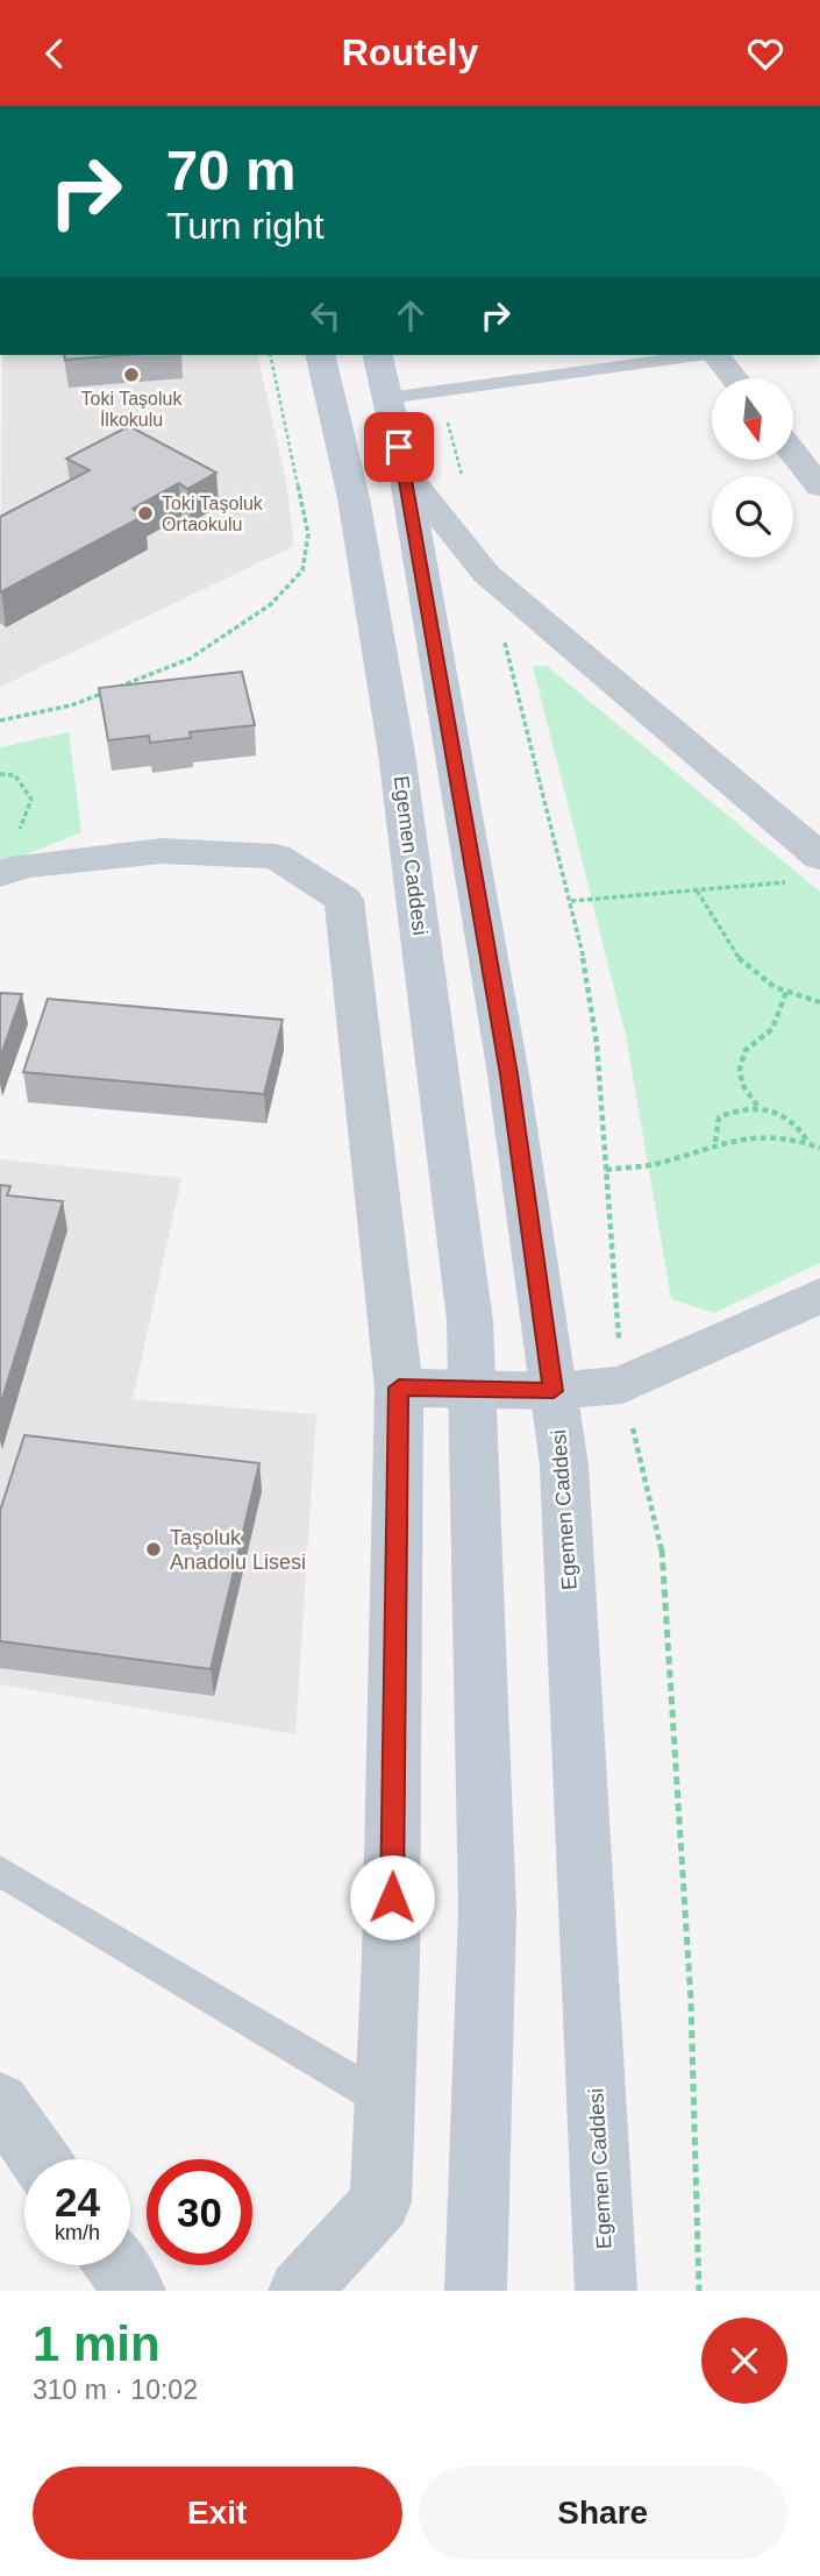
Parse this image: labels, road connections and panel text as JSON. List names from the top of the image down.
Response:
{
  "streets": {
    "main road": ["Egemen Caddesi"]
  },
  "places": ["Toki Taşoluk İlkokulu", "Toki Taşoluk Ortaokulu", "Taşoluk Anadolu Lisesi"],
  "north": "bottom",
  "page": {
    "header": "Routely",
    "turn": ["70 m", "Turn right"],
    "speed": "24 km/h",
    "limit": "30",
    "heading": ["1 min", "310 m · 10:02"],
    "buttons": ["Exit", "Share"]
  }
}
